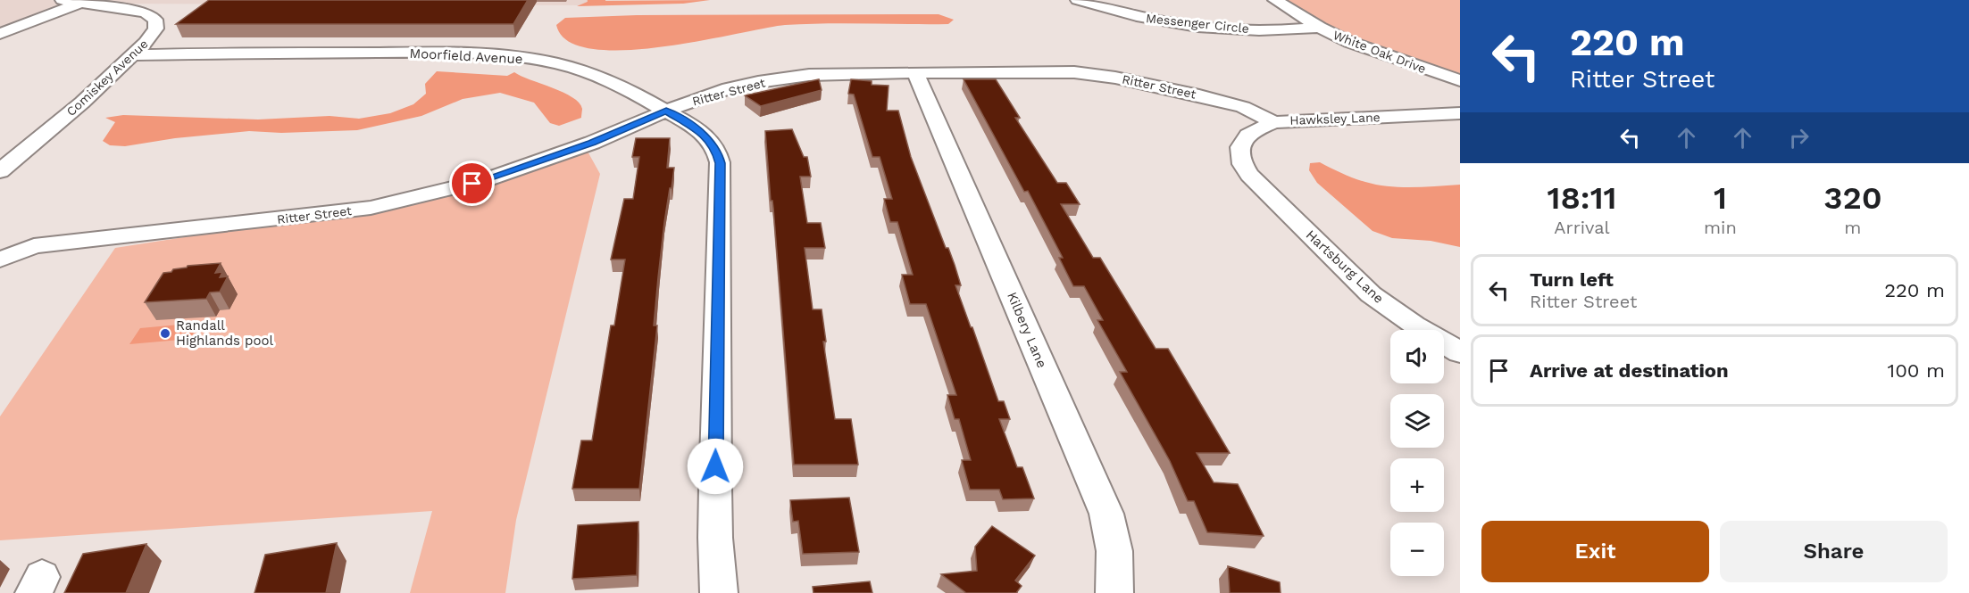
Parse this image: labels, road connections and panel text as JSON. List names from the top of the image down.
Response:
{
  "streets": {
    "street": [
      "Messenger Circle",
      "White Oak Drive",
      "Moorfield Avenue",
      "Comiskey Avenue",
      "Ritter Street",
      "Hawksley Lane",
      "Hartsburg Lane",
      "Kilbery Lane"
    ]
  },
  "crossings": [
    ["Messenger Circle", "White Oak Drive"],
    ["Moorfield Avenue", "Comiskey Avenue"],
    ["Moorfield Avenue", "Ritter Street"],
    ["Ritter Street", "Hawksley Lane"],
    ["Ritter Street", "Kilbery Lane"],
    ["Hawksley Lane", "Hartsburg Lane"]
  ],
  "places": ["Randall Highlands pool"],
  "page": {
    "turn": ["220 m", "Ritter Street"],
    "eta": [
      "18:11",
      "Arrival",
      "1",
      "min",
      "320",
      "m"
    ],
    "list": [
      {
        "name": "Turn left",
        "note": "Ritter Street",
        "value": "220 m"
      },
      {
        "name": "Arrive at destination",
        "value": "100 m"
      }
    ],
    "map_buttons": ["+", "−"],
    "buttons": ["Exit", "Share"]
  }
}
